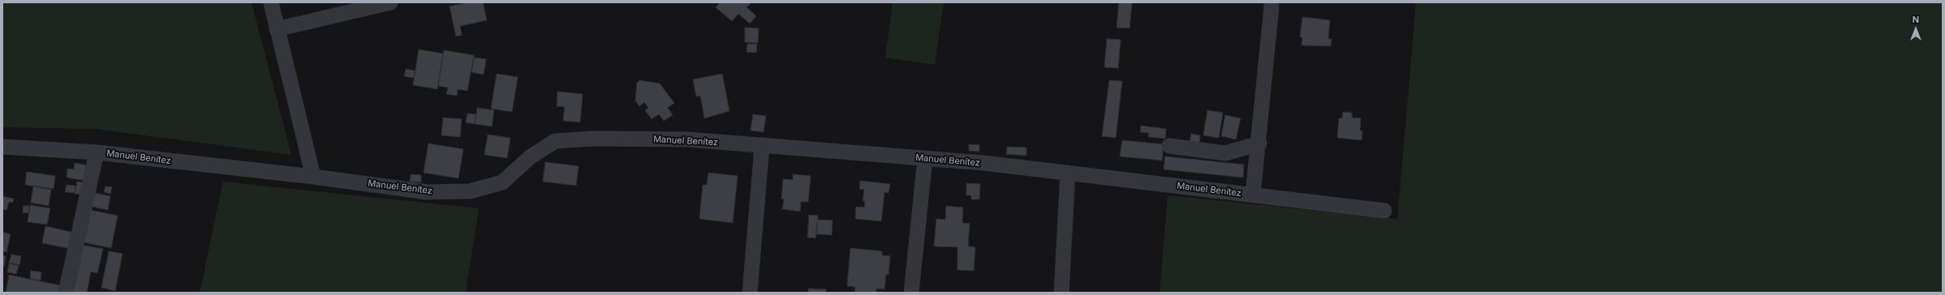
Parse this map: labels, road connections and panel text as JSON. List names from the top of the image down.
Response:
{
  "streets": {
    "street": ["Manuel Benítez"]
  },
  "north": "top"
}
